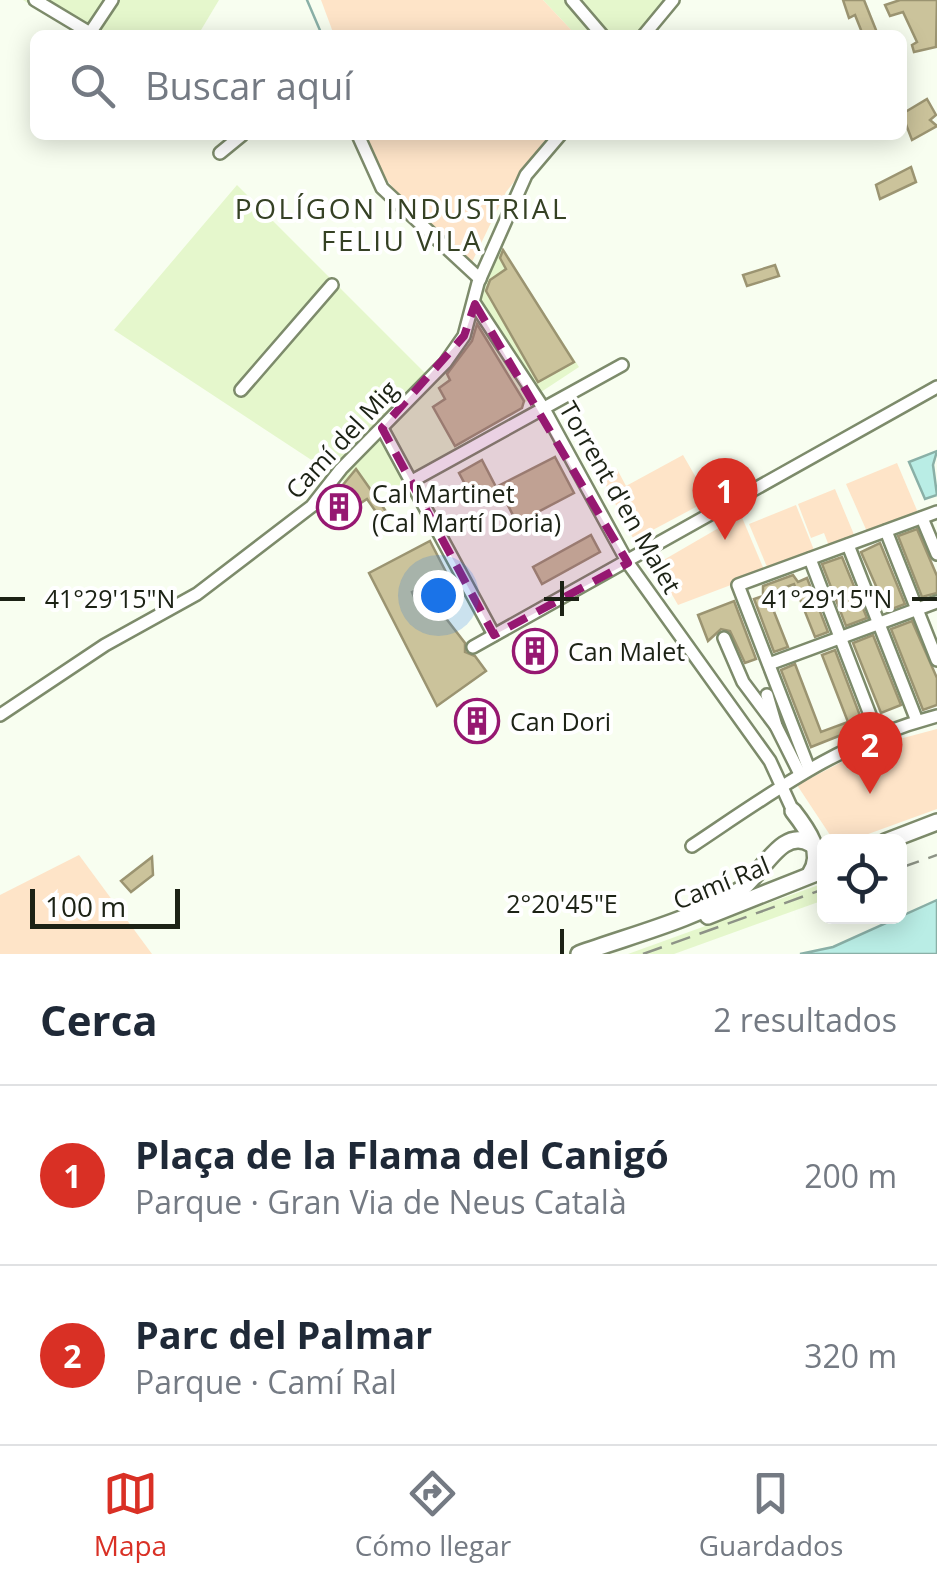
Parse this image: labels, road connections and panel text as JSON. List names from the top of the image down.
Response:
{
  "streets": {
    "main road": ["Camí Ral"],
    "street": ["Camí del Mig", "Torrent d'en Malet"]
  },
  "crossings": [
    ["Camí del Mig", "Torrent d'en Malet"]
  ],
  "districts": ["POLÍGON INDUSTRIAL FELIU VILA"],
  "places": {
    "building": ["Cal Martinet (Cal Martí Doria)", "Can Malet", "Can Dori"]
  },
  "scale_bar": "100 m",
  "page": {
    "search": "Buscar aquí",
    "pins": ["1", "2"],
    "scale": "100 m",
    "heading": ["Cerca", "2 resultados"],
    "list": [
      {
        "mark": "1",
        "name": "Plaça de la Flama del Canigó",
        "note": "Parque · Gran Via de Neus Català",
        "value": "200 m"
      },
      {
        "mark": "2",
        "name": "Parc del Palmar",
        "note": "Parque · Camí Ral",
        "value": "320 m"
      }
    ],
    "nav": ["Mapa", "Cómo llegar", "Guardados"]
  },
  "coordinates": ["41°29'15\"N", "2°20'45\"E"]
}
